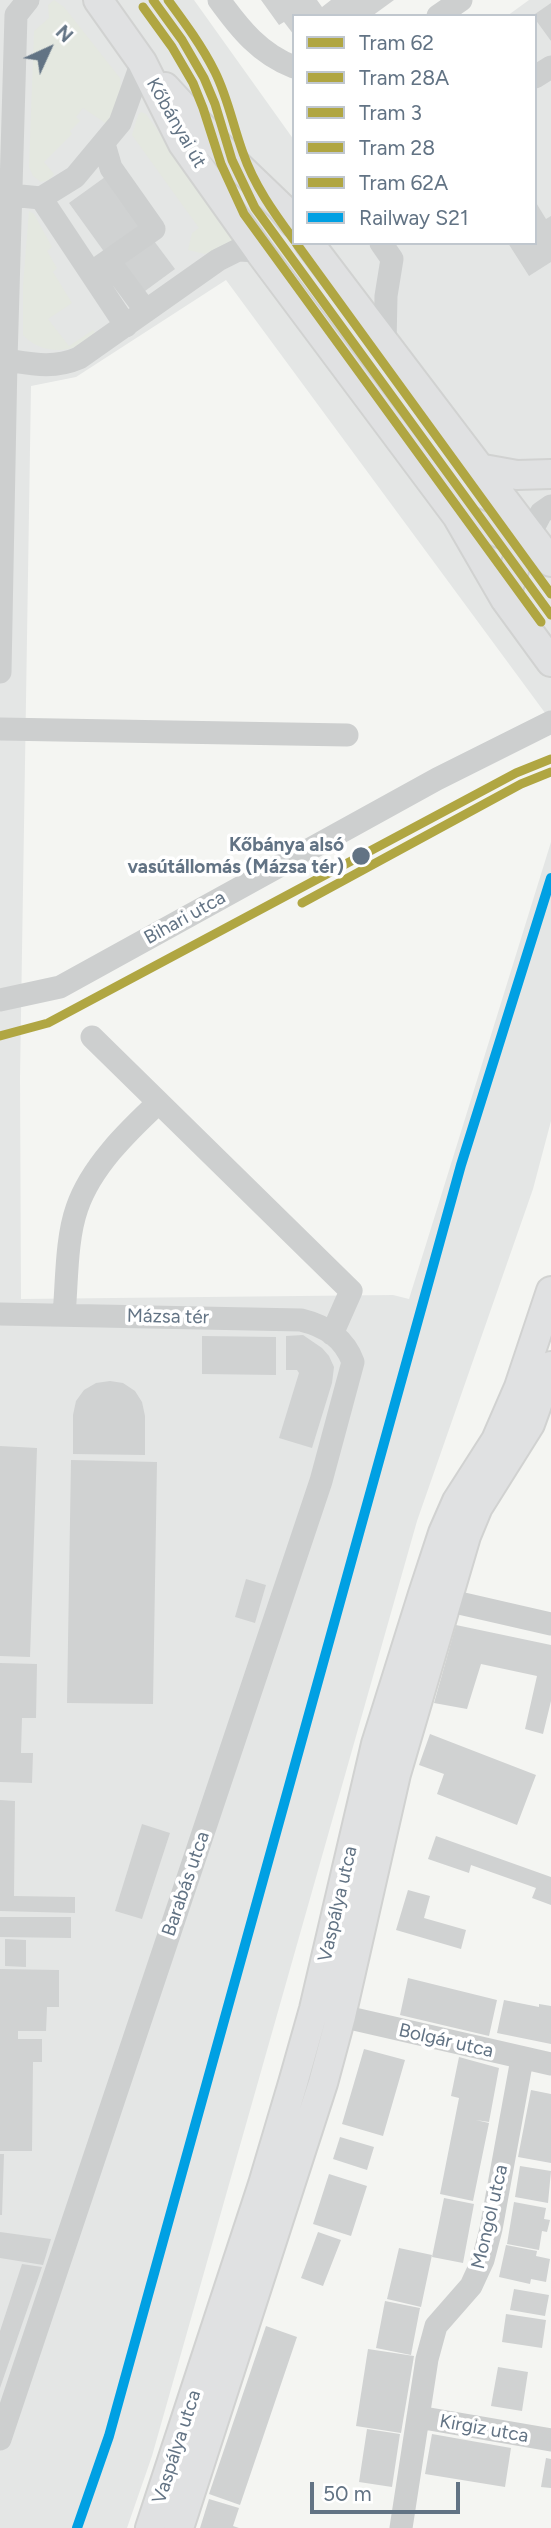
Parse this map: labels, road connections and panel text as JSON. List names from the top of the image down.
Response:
{
  "streets": {
    "main road": ["Kőbányai út", "Vaspálya utca"],
    "street": [
      "Bihari utca",
      "Mázsa tér",
      "Barabás utca",
      "Bolgár utca",
      "Mongol utca",
      "Kirgiz utca"
    ]
  },
  "crossings": [
    ["Mázsa tér", "Barabás utca"],
    ["Vaspálya utca", "Bolgár utca"],
    ["Bolgár utca", "Mongol utca"],
    ["Mongol utca", "Kirgiz utca"]
  ],
  "places": ["Kőbánya alsó vasútállomás (Mázsa tér)"],
  "lines": [
    "tram line 62",
    "tram line 28",
    "tram line 28A",
    "tram line 3",
    "tram line 62A",
    "rail line S21"
  ],
  "legend": [
    "Tram 62",
    "Tram 28A",
    "Tram 3",
    "Tram 28",
    "Tram 62A",
    "Railway S21"
  ],
  "scale_bar": "50 m",
  "north": "top right"
}
